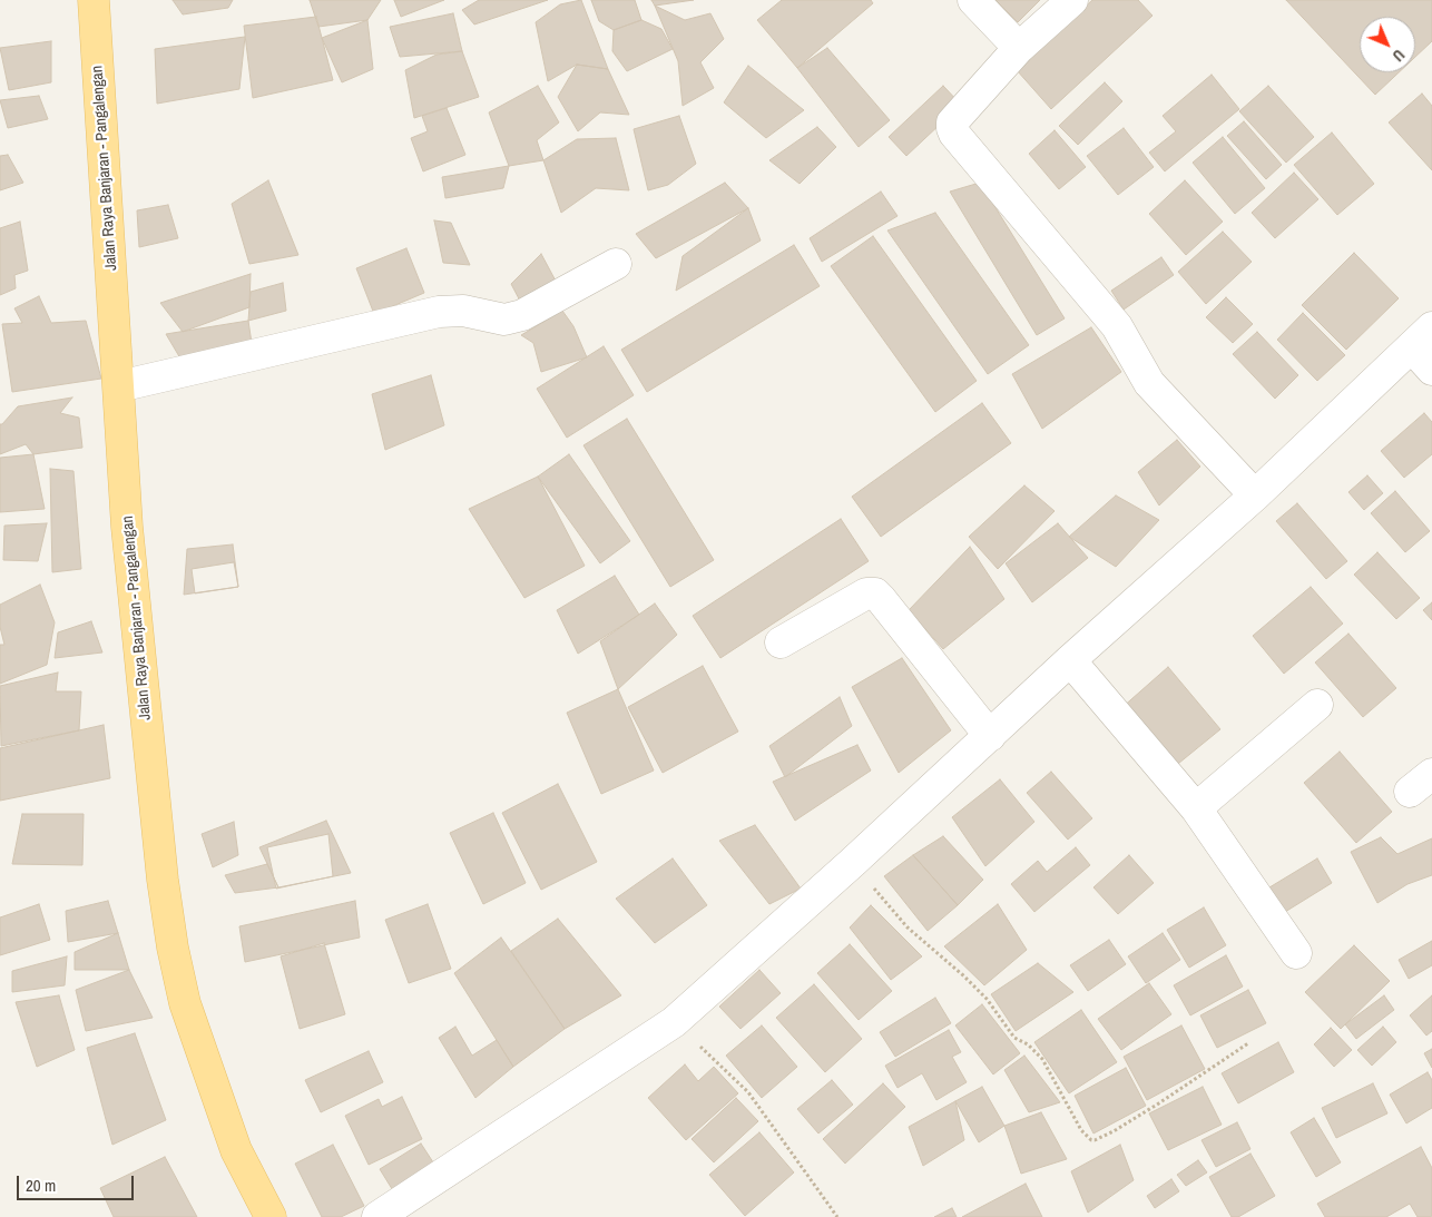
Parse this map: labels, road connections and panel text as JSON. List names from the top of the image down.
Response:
{
  "streets": {
    "main road": ["Jalan Raya Banjaran - Pangalengan"]
  },
  "scale_bar": "20 m",
  "north": "bottom right"
}
